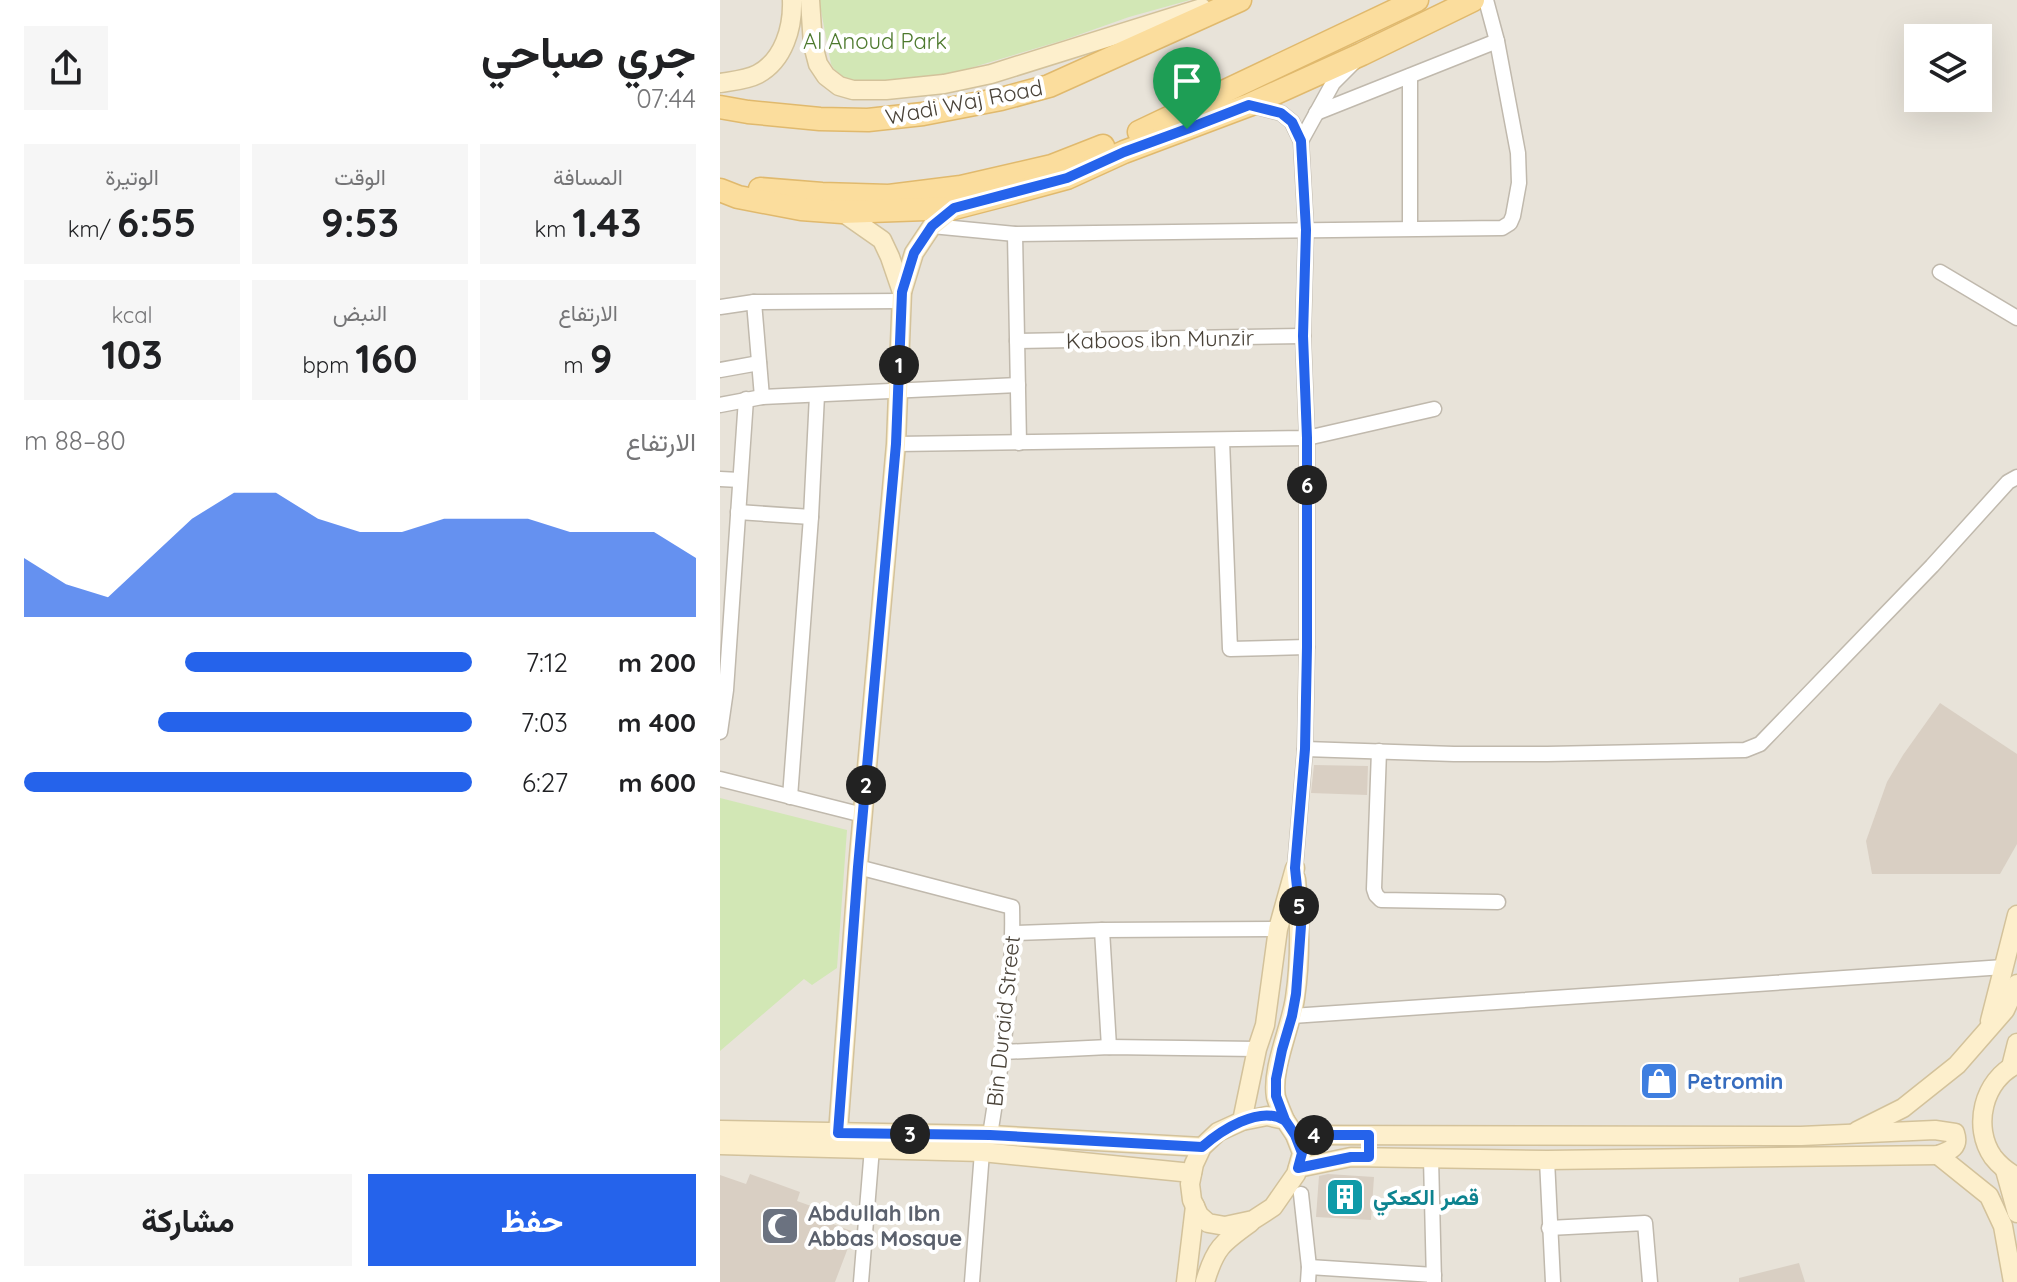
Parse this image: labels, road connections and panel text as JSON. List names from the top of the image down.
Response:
{
  "streets": {
    "main road": ["Wadi Waj Road"],
    "street": ["Kaboos ibn Munzir", "Bin Duraid Street"]
  },
  "parks": ["Al Anoud Park"],
  "places": {
    "shop": ["Petromin"],
    "building": ["قصر الكعكي"],
    "mosque": ["Abdullah Ibn Abbas Mosque"]
  },
  "page": {
    "heading": ["جري صباحي", "07:44"],
    "stats": [
      ["المسافة", "1.43 km"],
      ["الوقت", "9:53"],
      ["الوتيرة", "6:55 /km"],
      ["الارتفاع", "9 m"],
      ["النبض", "160 bpm"],
      ["kcal", "103"]
    ],
    "pins": [
      "1",
      "6",
      "2",
      "5",
      "3",
      "4"
    ],
    "chart": ["الارتفاع", "80–88 m"],
    "list": [
      {
        "name": "200 m",
        "note": "7:12"
      },
      {
        "name": "400 m",
        "note": "7:03"
      },
      {
        "name": "600 m",
        "note": "6:27"
      }
    ],
    "buttons": ["حفظ", "مشاركة"]
  }
}
